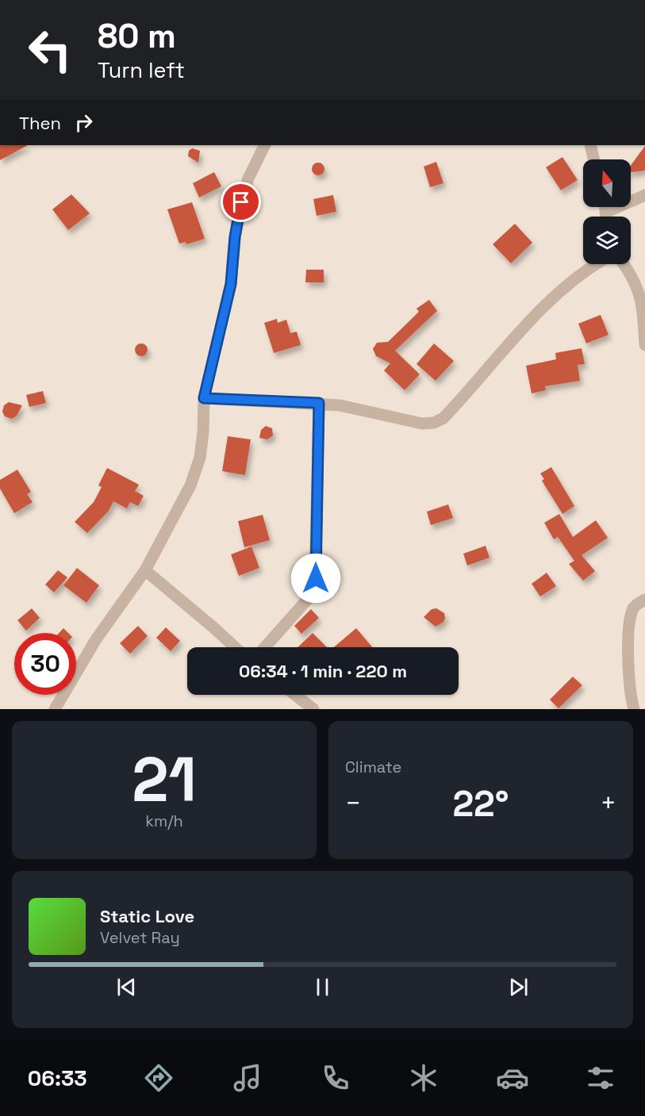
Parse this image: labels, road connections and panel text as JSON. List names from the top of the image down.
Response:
{
  "north": "top",
  "page": {
    "turn": ["80 m", "Turn left"],
    "then": "Then",
    "limit": "30",
    "trip": "06:34 · 1 min · 220 m",
    "tile": [
      ["21", "km/h"],
      "Climate"
    ],
    "heat": ["−", "22°", "+"],
    "song": ["Static Love", "Velvet Ray"],
    "tabs": "06:33"
  }
}
